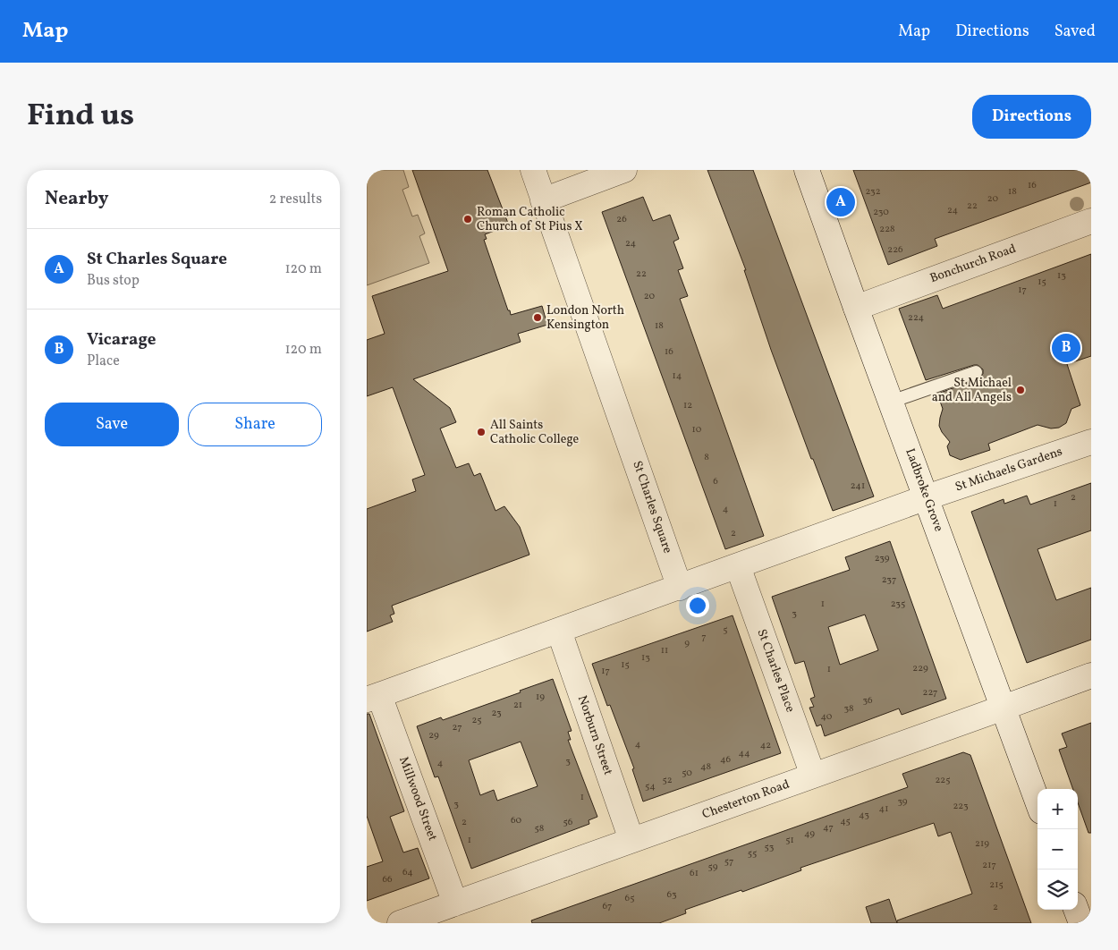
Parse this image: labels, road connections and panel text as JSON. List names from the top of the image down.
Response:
{
  "streets": {
    "street": [
      "Bonchurch Road",
      "St Michaels Gardens",
      "Ladbroke Grove",
      "St Charles Square",
      "St Charles Place",
      "Norburn Street",
      "Millwood Street",
      "Chesterton Road"
    ]
  },
  "crossings": [
    ["Bonchurch Road", "Ladbroke Grove"],
    ["St Michaels Gardens", "Ladbroke Grove"],
    ["Ladbroke Grove", "Chesterton Road"],
    ["St Charles Place", "Chesterton Road"],
    ["Norburn Street", "Chesterton Road"],
    ["Millwood Street", "Chesterton Road"]
  ],
  "places": [
    "Roman Catholic Church of St Pius X",
    "London North Kensington",
    "St Michael and All Angels",
    "All Saints Catholic College"
  ],
  "house_numbers": [
    "16",
    "232",
    "18",
    "20",
    "22",
    "24",
    "230",
    "26",
    "228",
    "24",
    "226",
    "22",
    "13",
    "15",
    "17",
    "20",
    "224",
    "18",
    "16",
    "14",
    "12",
    "10",
    "8",
    "6",
    "241",
    "2",
    "1",
    "4",
    "2",
    "239",
    "237",
    "1",
    "235",
    "3",
    "5",
    "7",
    "9",
    "11",
    "13",
    "15",
    "229",
    "1",
    "17",
    "227",
    "19",
    "36",
    "21",
    "38",
    "23",
    "40",
    "25",
    "27",
    "29",
    "4",
    "42",
    "44",
    "46",
    "3",
    "4",
    "48",
    "50",
    "52",
    "225",
    "54",
    "1",
    "39",
    "3",
    "223",
    "41",
    "43",
    "60",
    "45",
    "2",
    "56",
    "47",
    "58",
    "49",
    "1",
    "51",
    "219",
    "53",
    "55",
    "57",
    "217",
    "59",
    "64",
    "61",
    "66",
    "215",
    "63",
    "65",
    "67",
    "2"
  ],
  "page": {
    "header": "Map",
    "nav": ["Map", "Directions", "Saved"],
    "title": "Find us",
    "buttons": [
      "Directions",
      ["Save", "Share"]
    ],
    "heading": ["Nearby", "2 results"],
    "pins": ["A", "B"],
    "list": [
      {
        "mark": "A",
        "name": "St Charles Square",
        "note": "Bus stop",
        "value": "120 m"
      },
      {
        "mark": "B",
        "name": "Vicarage",
        "note": "Place",
        "value": "120 m"
      }
    ],
    "map_buttons": ["+", "−"]
  }
}
